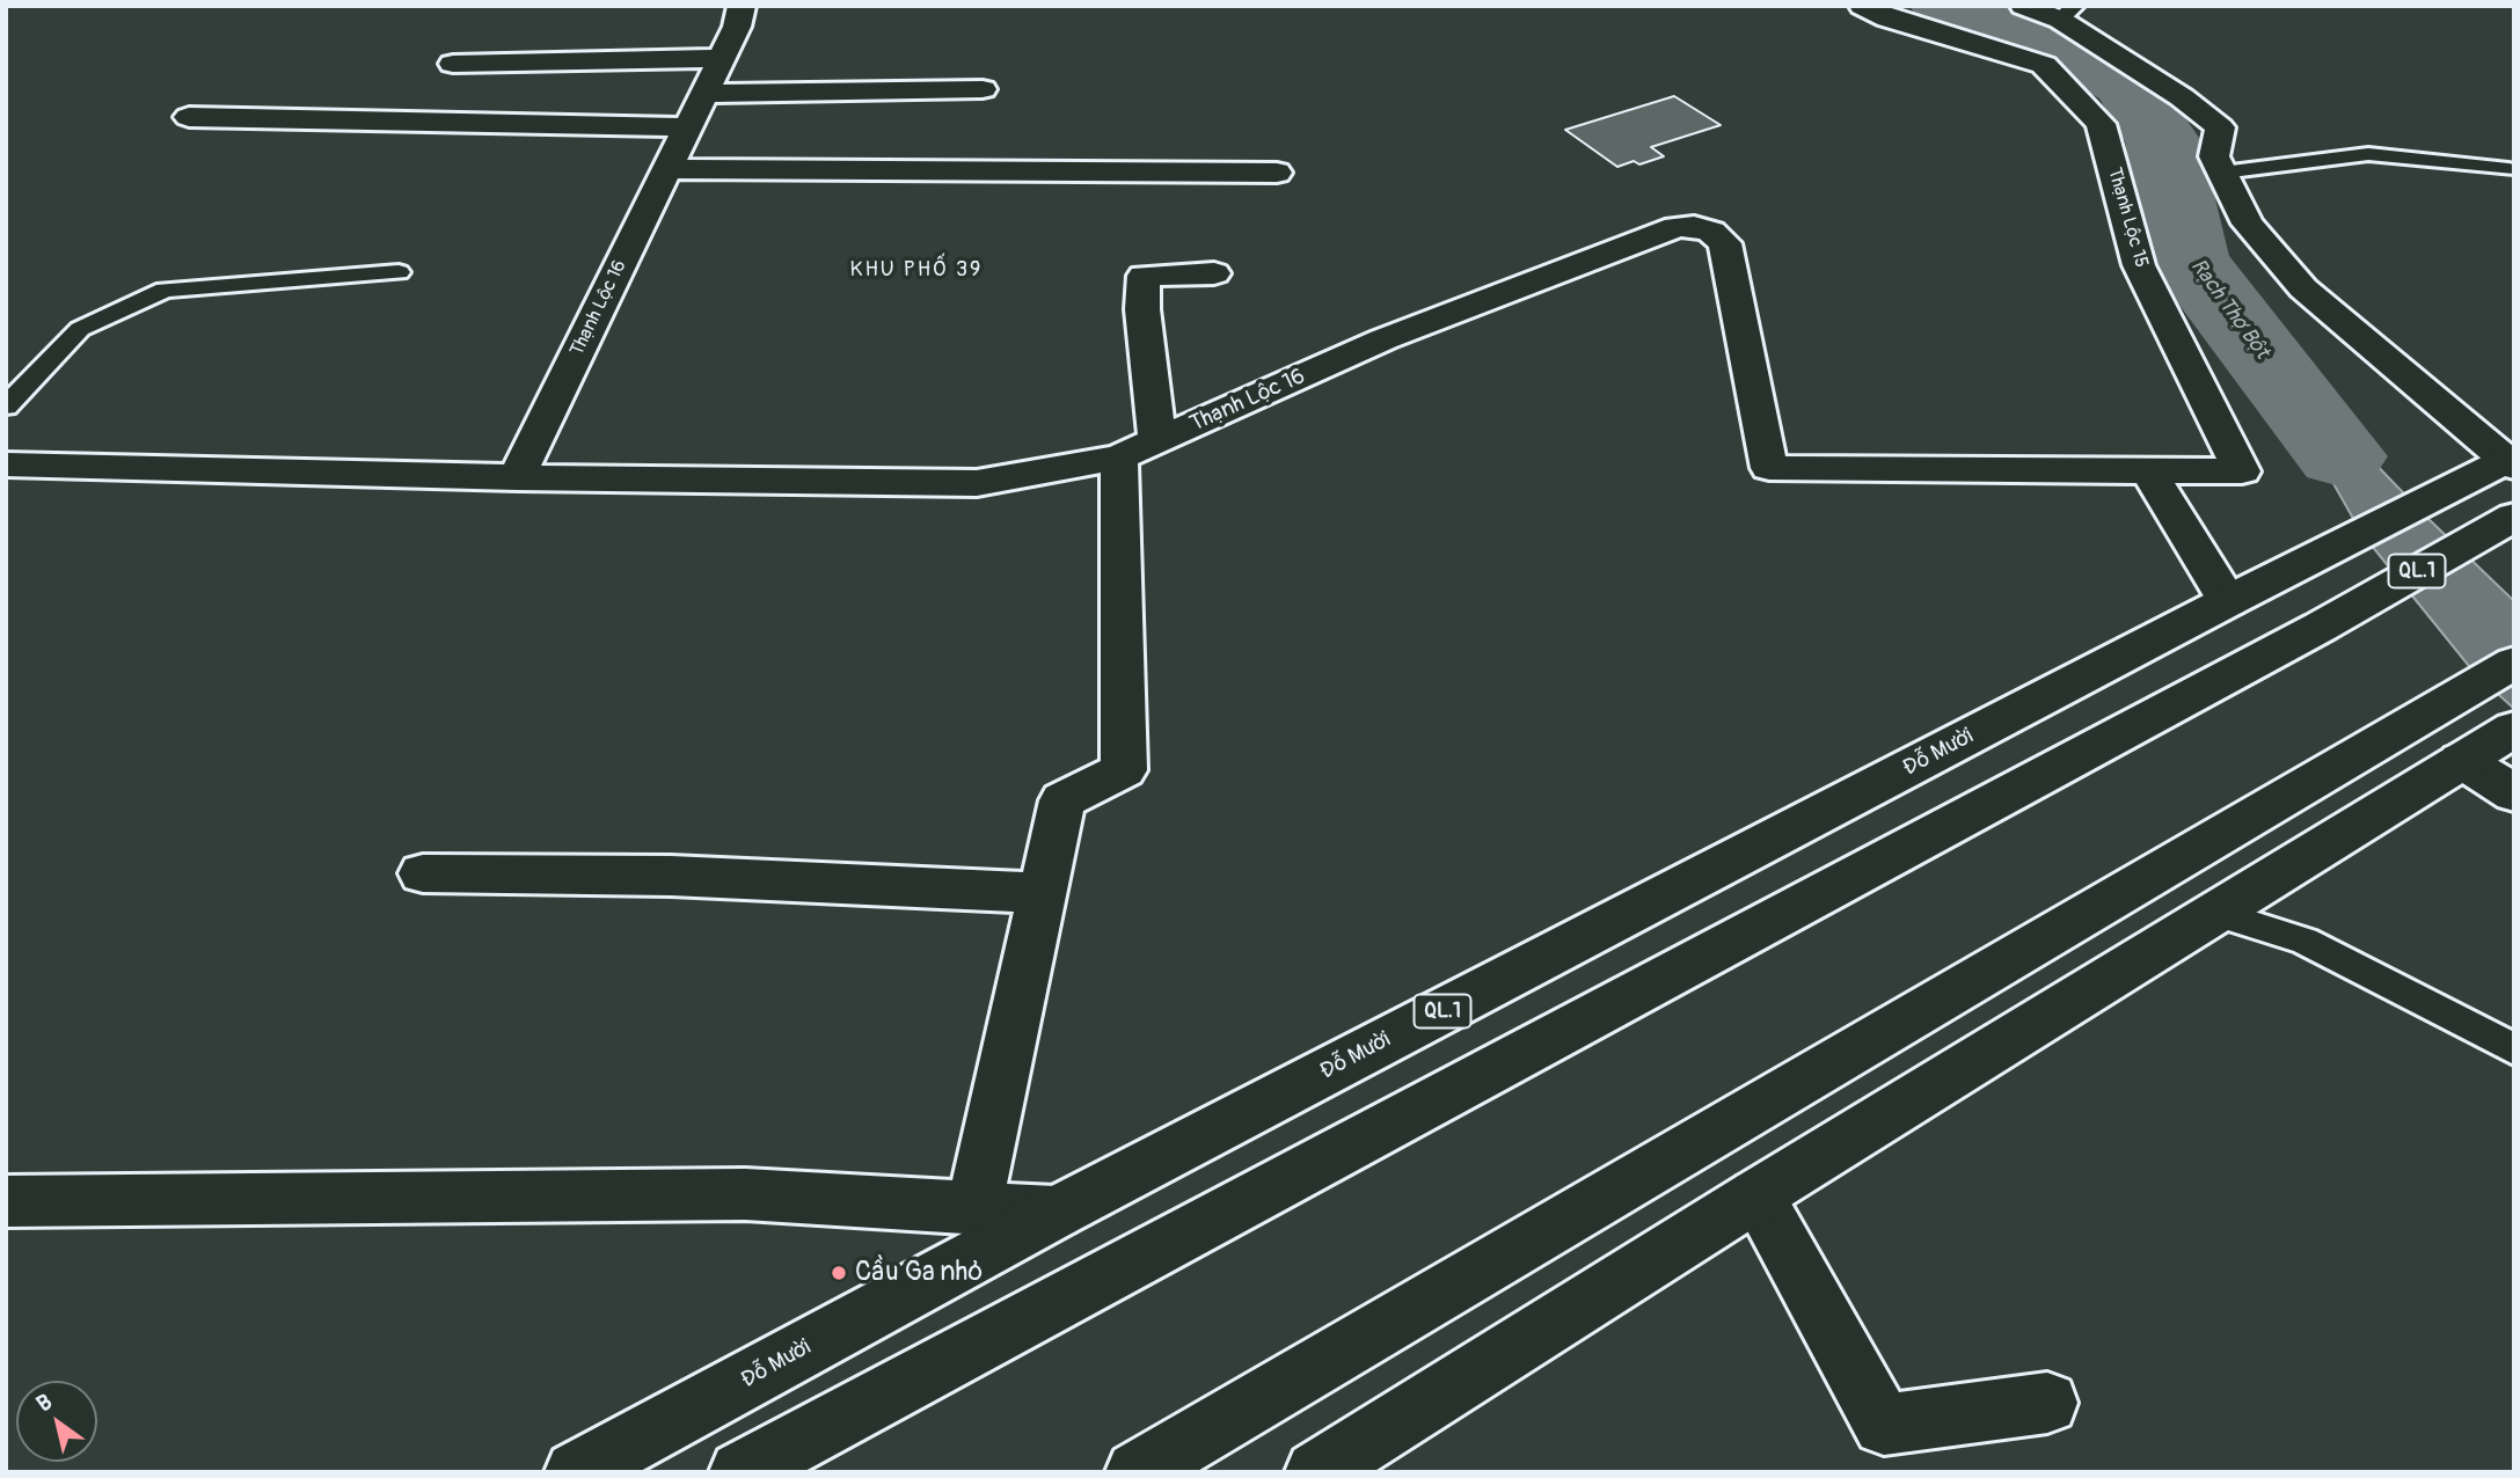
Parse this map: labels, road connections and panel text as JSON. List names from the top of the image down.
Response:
{
  "streets": {
    "main road": [
      "Thạnh Lộc 15",
      "Thạnh Lộc 16",
      "QL.1",
      "Đỗ Mười"
    ]
  },
  "crossings": [
    ["Thạnh Lộc 15", "Thạnh Lộc 16"]
  ],
  "districts": ["KHU PHỐ 39"],
  "water": ["Rạch Thợ Bột"],
  "places": ["Cầu Ga nhỏ"],
  "north": "top left"
}
